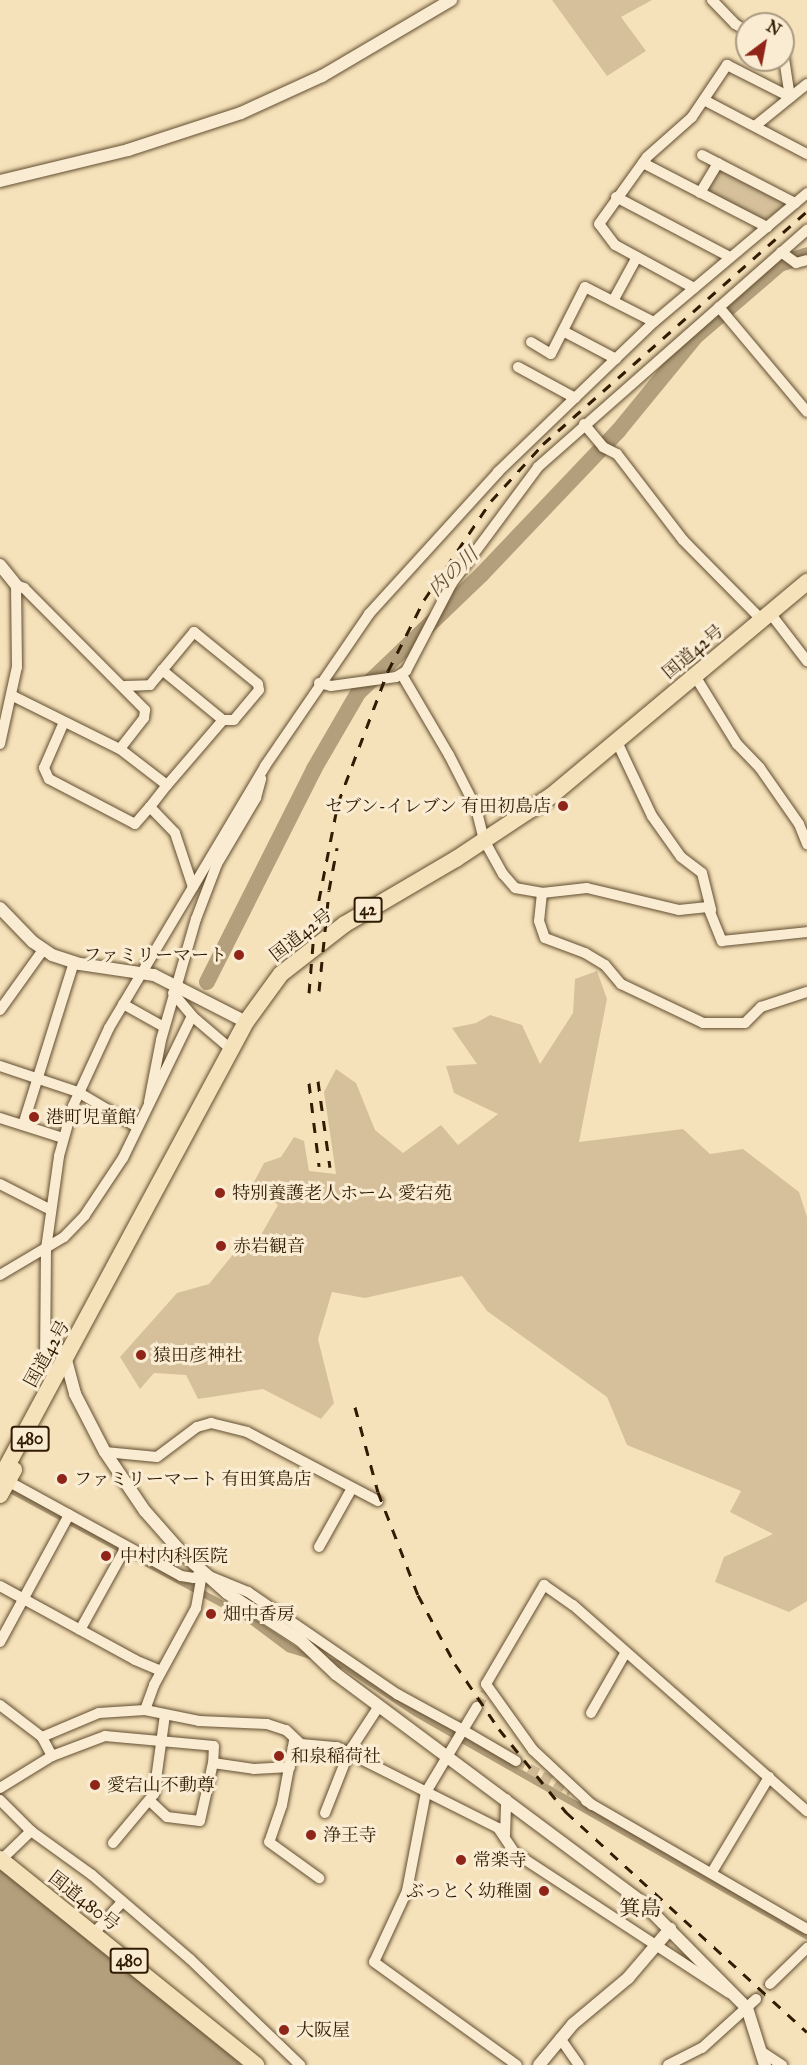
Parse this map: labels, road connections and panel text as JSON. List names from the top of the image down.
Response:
{
  "streets": {
    "highway": [
      "国道42号",
      "42",
      "480",
      "国道480号"
    ]
  },
  "districts": ["箕島"],
  "water": ["内の川"],
  "places": [
    "セブン-イレブン 有田初島店",
    "ファミリーマート",
    "港町児童館",
    "特別養護老人ホーム 愛宕苑",
    "赤岩観音",
    "猿田彦神社",
    "ファミリーマート 有田箕島店",
    "中村内科医院",
    "畑中香房",
    "和泉稲荷社",
    "愛宕山不動尊",
    "浄王寺",
    "常楽寺",
    "ぶっとく幼稚園",
    "大阪屋"
  ],
  "north": "top right"
}
